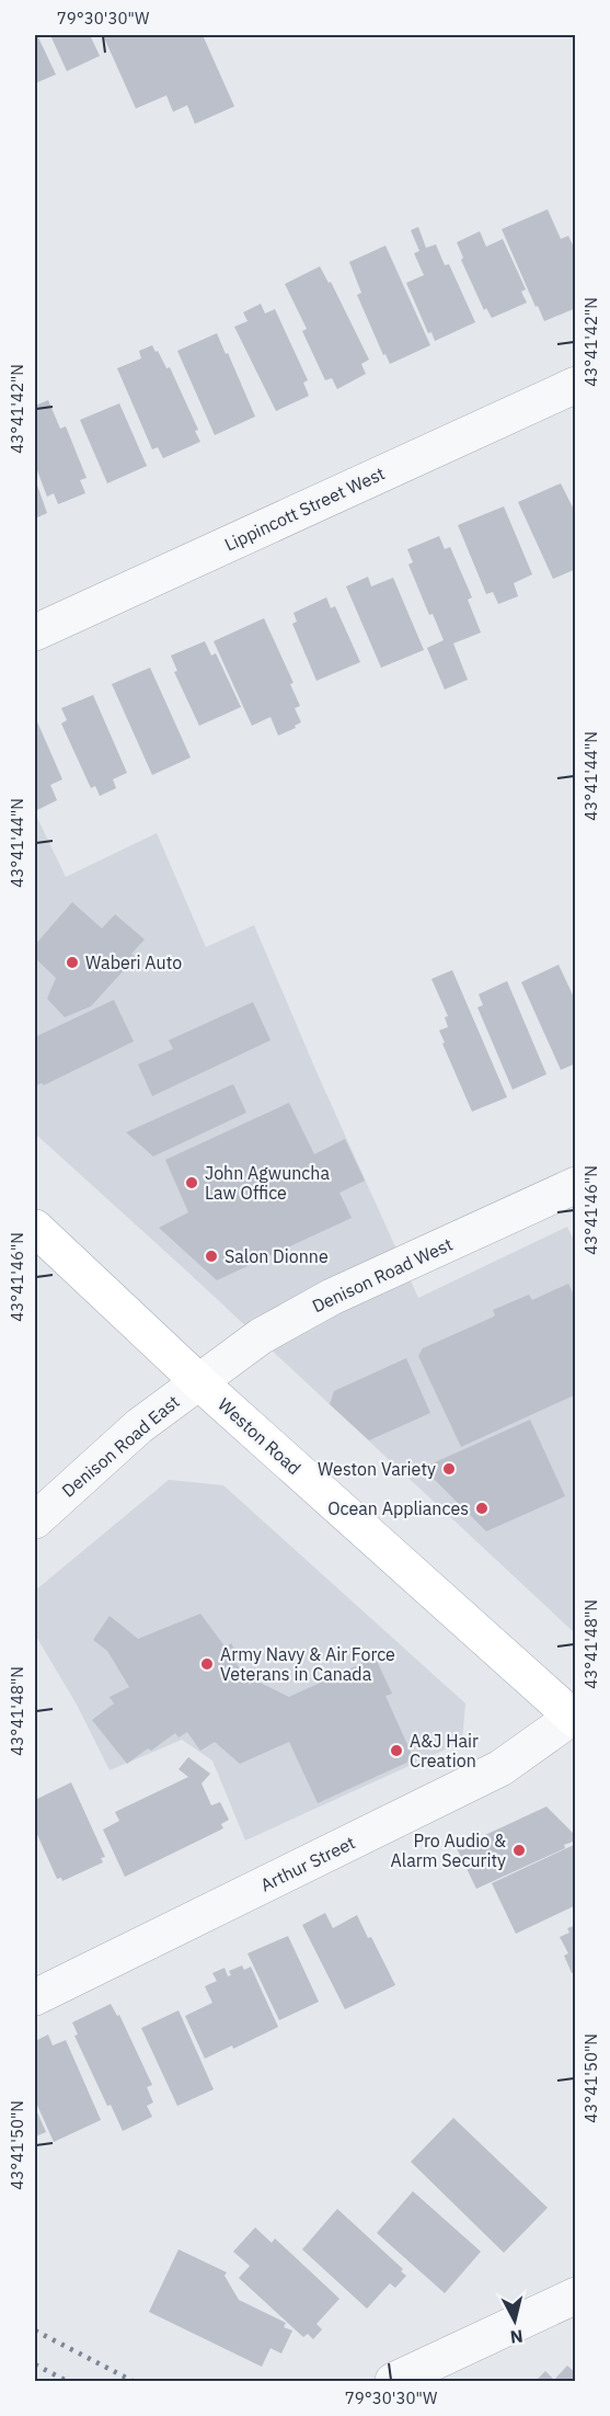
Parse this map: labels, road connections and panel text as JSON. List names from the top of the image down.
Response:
{
  "streets": {
    "main road": ["Weston Road"],
    "street": [
      "Lippincott Street West",
      "Denison Road West",
      "Denison Road East",
      "Arthur Street"
    ]
  },
  "crossings": [
    ["Denison Road West", "Weston Road"],
    ["Denison Road West", "Denison Road East"],
    ["Weston Road", "Denison Road East"],
    ["Weston Road", "Arthur Street"]
  ],
  "places": [
    "Waberi Auto",
    "John Agwuncha Law Office",
    "Salon Dionne",
    "Weston Variety",
    "Ocean Appliances",
    "Army Navy & Air Force Veterans in Canada",
    "A&J Hair Creation",
    "Pro Audio & Alarm Security"
  ],
  "north": "bottom",
  "coordinates": [
    "79°30'30\"W",
    "43°41'42\"N",
    "43°41'44\"N",
    "43°41'46\"N",
    "43°41'48\"N",
    "43°41'50\"N"
  ]
}
